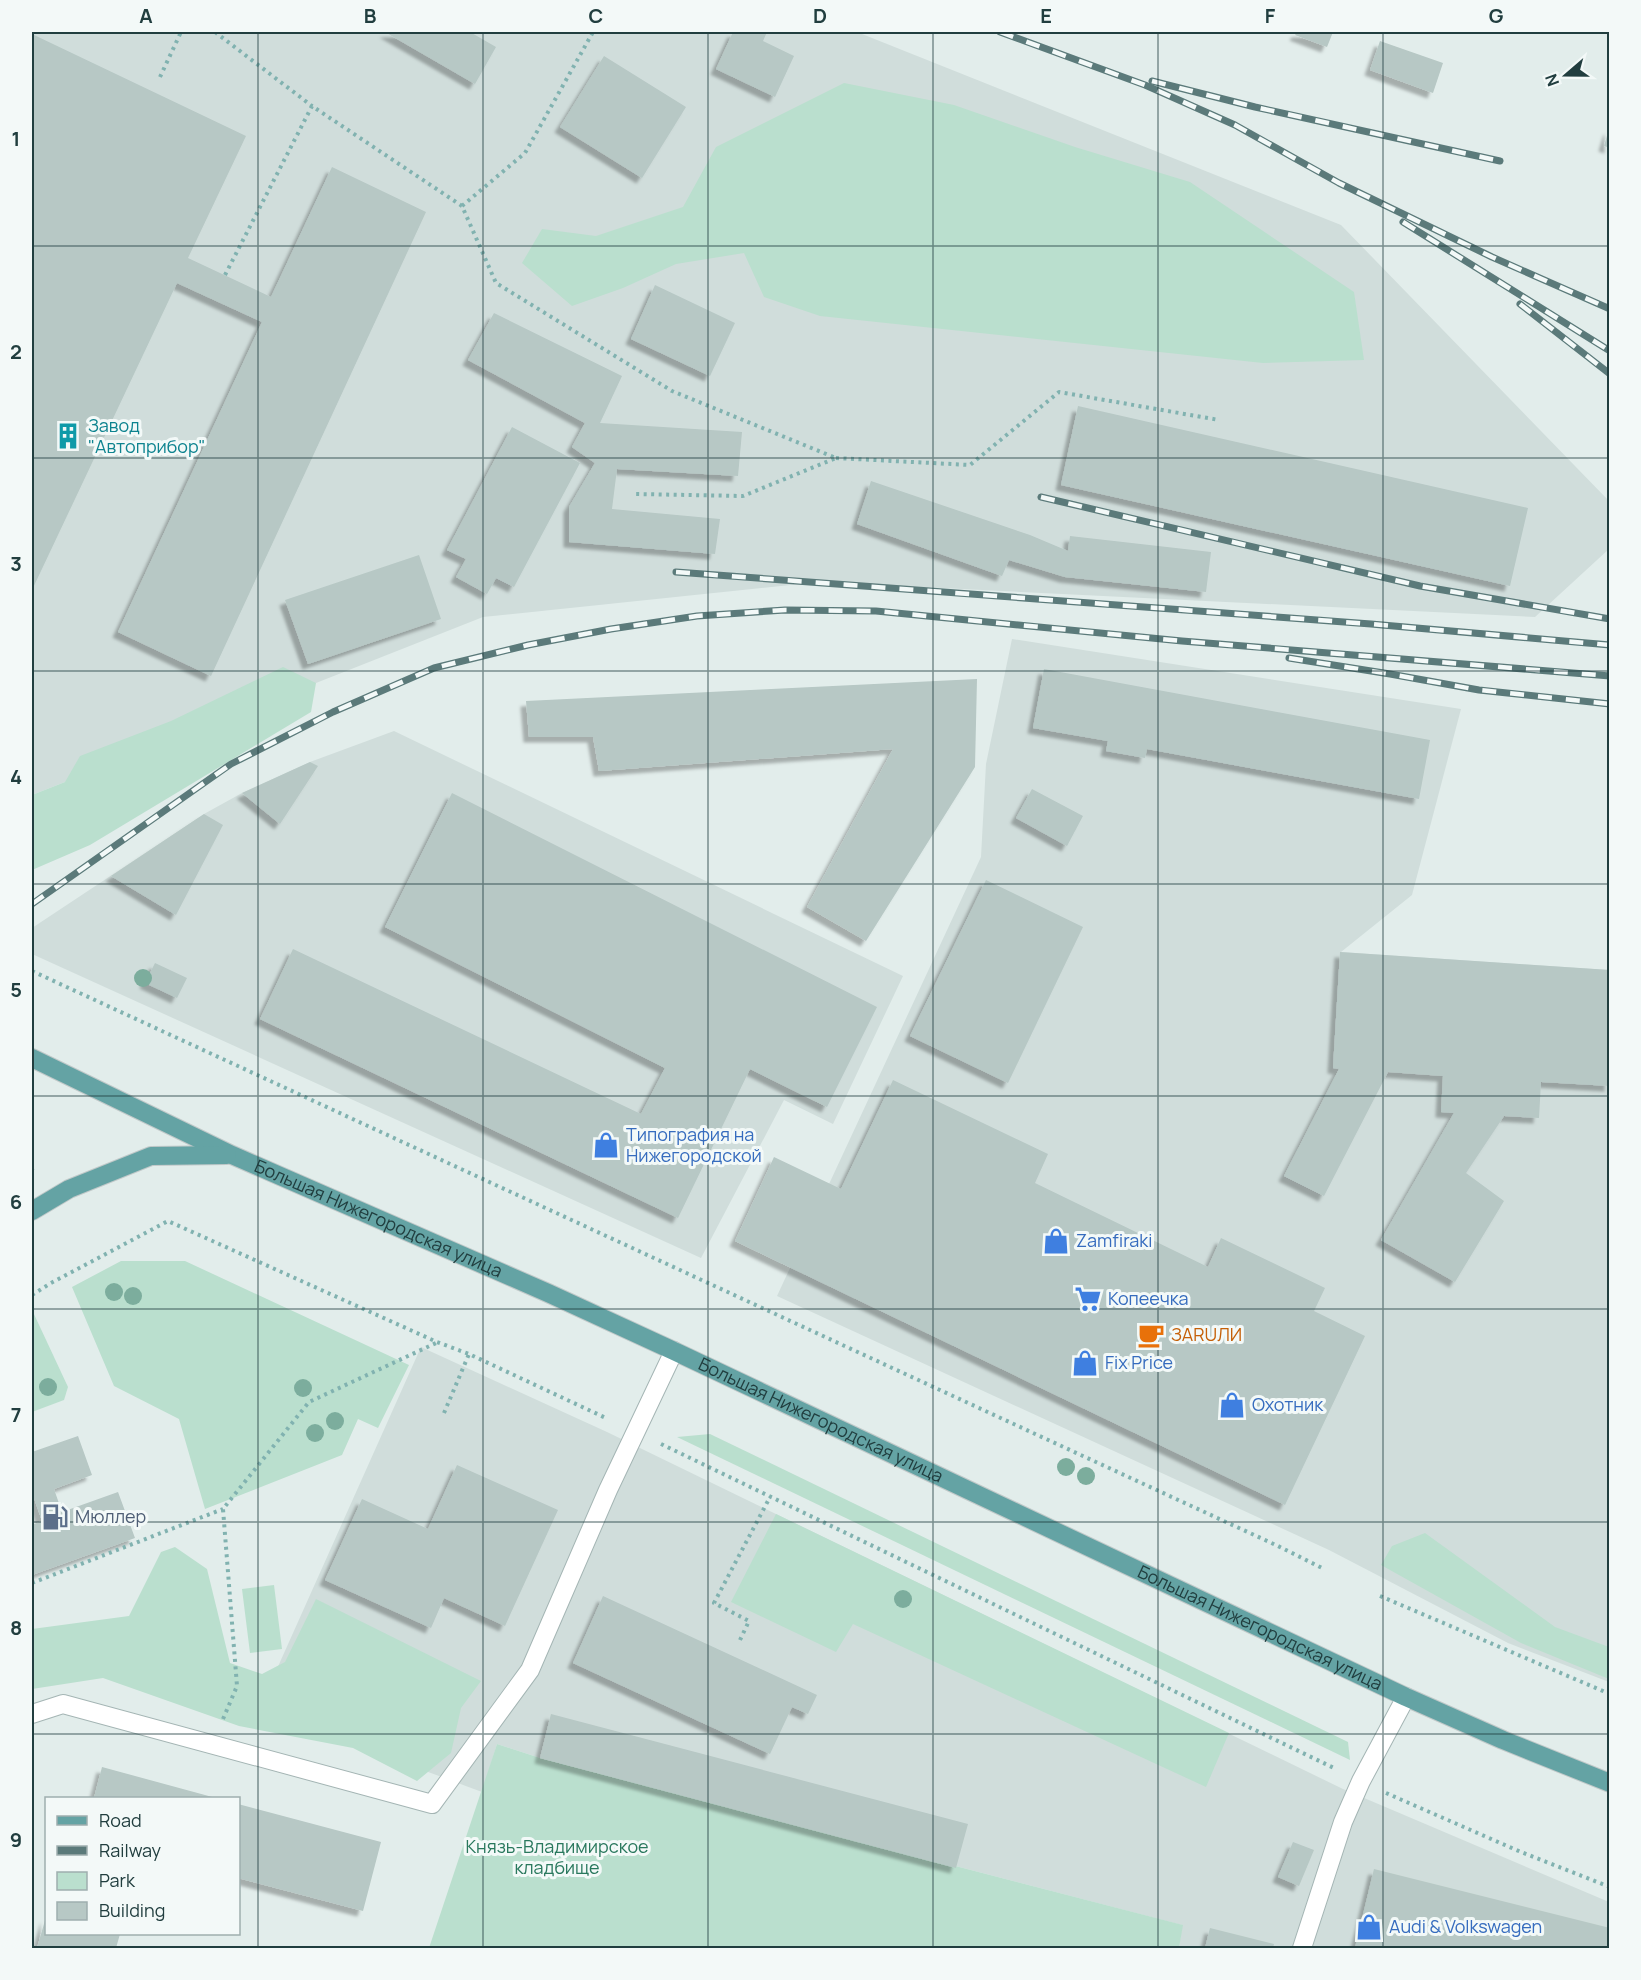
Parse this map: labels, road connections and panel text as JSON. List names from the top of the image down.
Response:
{
  "streets": {
    "main road": ["Большая Нижегородская улица"]
  },
  "parks": ["Князь-Владимирское кладбище"],
  "places": {
    "building": ["Завод \"Автоприбор\""],
    "shop": [
      "Типография на Нижегородской",
      "Zamfiraki",
      "Fix Price",
      "Охотник",
      "Audi & Volkswagen"
    ],
    "supermarket": ["Копеечка"],
    "cafe": ["ЗАRUЛИ"],
    "fuel station": ["Мюллер"]
  },
  "legend": [
    "Road",
    "Railway",
    "Park",
    "Building"
  ],
  "north": "left",
  "grid": {
    "columns": [
      "A",
      "B",
      "C",
      "D",
      "E",
      "F",
      "G"
    ],
    "rows": [
      "1",
      "2",
      "3",
      "4",
      "5",
      "6",
      "7",
      "8",
      "9"
    ]
  }
}
